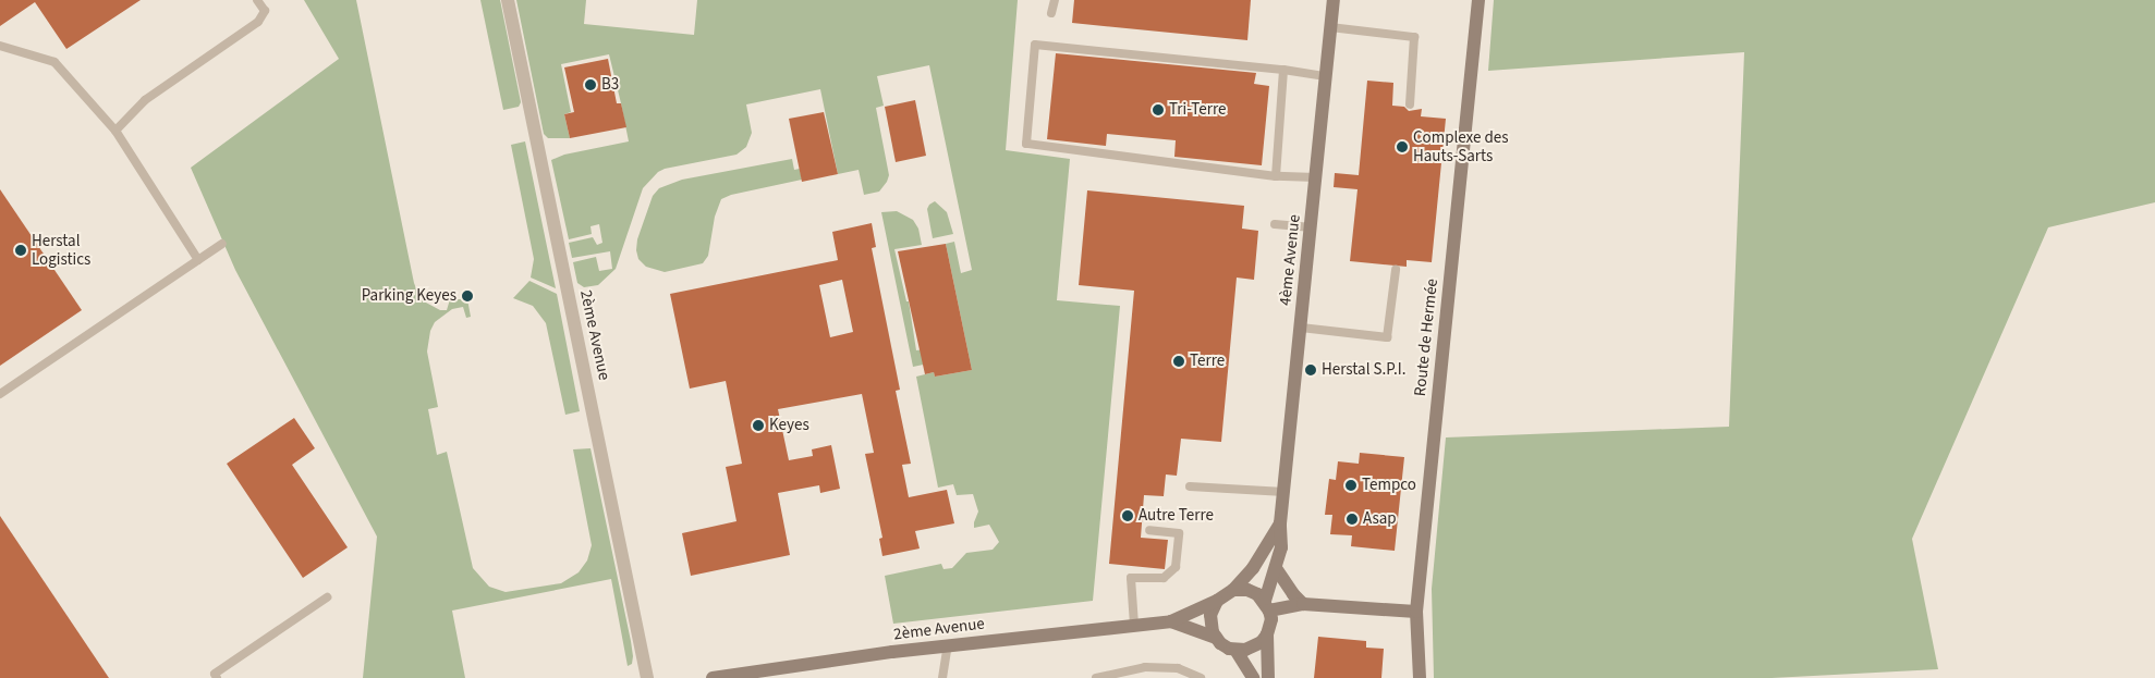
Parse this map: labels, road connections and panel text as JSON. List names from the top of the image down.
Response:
{
  "streets": {
    "street": ["4ème Avenue", "2ème Avenue", "Route de Hermée"]
  },
  "crossings": [
    ["4ème Avenue", "2ème Avenue"]
  ],
  "places": [
    "B3",
    "Tri-Terre",
    "Complexe des Hauts-Sarts",
    "Herstal Logistics",
    "Parking Keyes",
    "Terre",
    "Herstal S.P.I.",
    "Keyes",
    "Tempco",
    "Autre Terre",
    "Asap"
  ]
}
